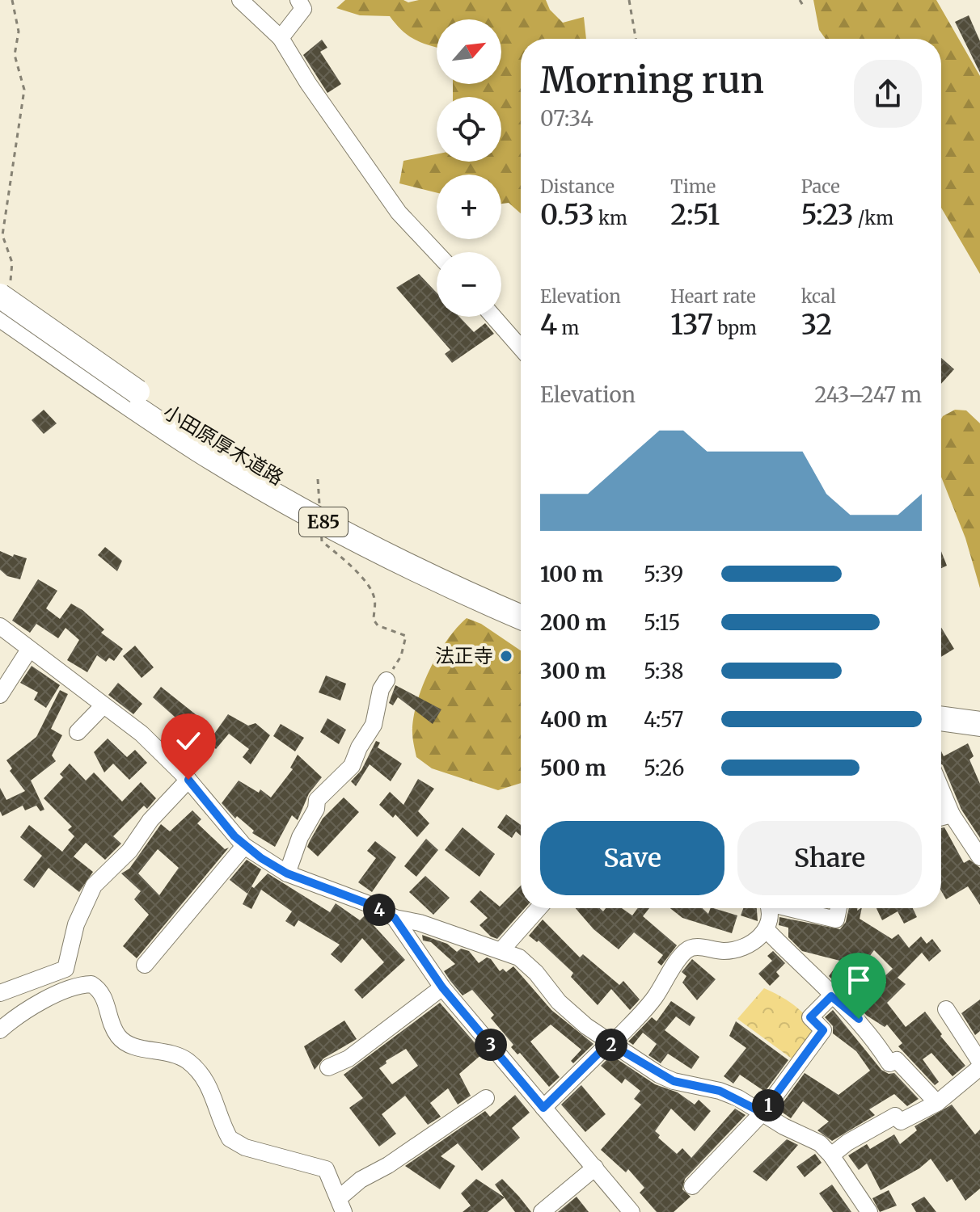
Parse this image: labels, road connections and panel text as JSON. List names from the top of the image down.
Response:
{
  "streets": {
    "highway": ["小田原厚木道路", "E85"]
  },
  "places": ["法正寺"],
  "north": "top right",
  "page": {
    "map_buttons": ["+", "−"],
    "heading": ["Morning run", "07:34"],
    "stats": [
      ["Distance", "0.53 km"],
      ["Time", "2:51"],
      ["Pace", "5:23 /km"],
      ["Elevation", "4 m"],
      ["Heart rate", "137 bpm"],
      ["kcal", "32"]
    ],
    "chart": ["Elevation", "243–247 m"],
    "list": [
      {
        "name": "100 m",
        "note": "5:39"
      },
      {
        "name": "200 m",
        "note": "5:15"
      },
      {
        "name": "300 m",
        "note": "5:38"
      },
      {
        "name": "400 m",
        "note": "4:57"
      },
      {
        "name": "500 m",
        "note": "5:26"
      }
    ],
    "buttons": ["Save", "Share"],
    "pins": [
      "4",
      "2",
      "3",
      "1"
    ]
  }
}
